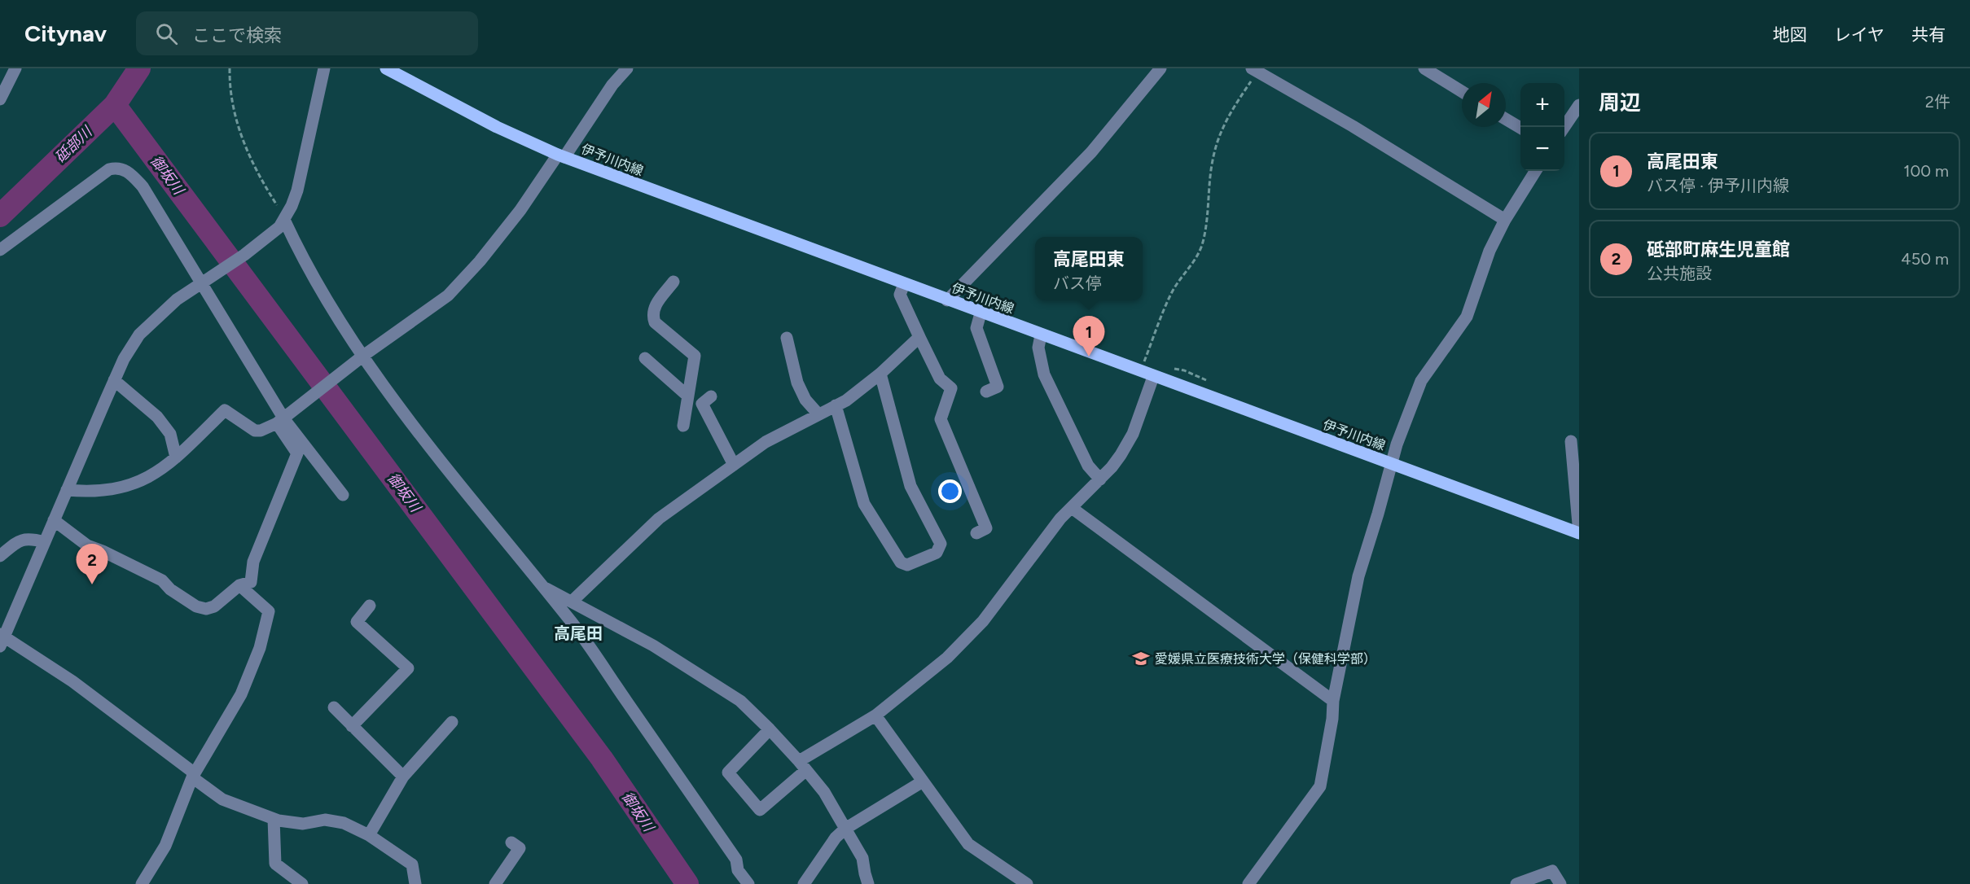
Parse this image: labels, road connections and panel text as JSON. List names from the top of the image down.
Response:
{
  "streets": {
    "main road": ["伊予川内線"]
  },
  "districts": ["高尾田"],
  "water": ["砥部川", "御坂川"],
  "places": {
    "school or university": ["愛媛県立医療技術大学（保健科学部）"]
  },
  "north": "top right",
  "page": {
    "header": "Citynav",
    "search": "ここで検索",
    "nav": ["地図", "レイヤ", "共有"],
    "heading": ["周辺", "2件"],
    "map_buttons": ["+", "−"],
    "list": [
      {
        "mark": "1",
        "name": "高尾田東",
        "note": "バス停 · 伊予川内線",
        "value": "100 m"
      },
      {
        "mark": "2",
        "name": "砥部町麻生児童館",
        "note": "公共施設",
        "value": "450 m"
      }
    ],
    "popup": ["高尾田東", "バス停"],
    "pins": ["1", "2"]
  }
}
